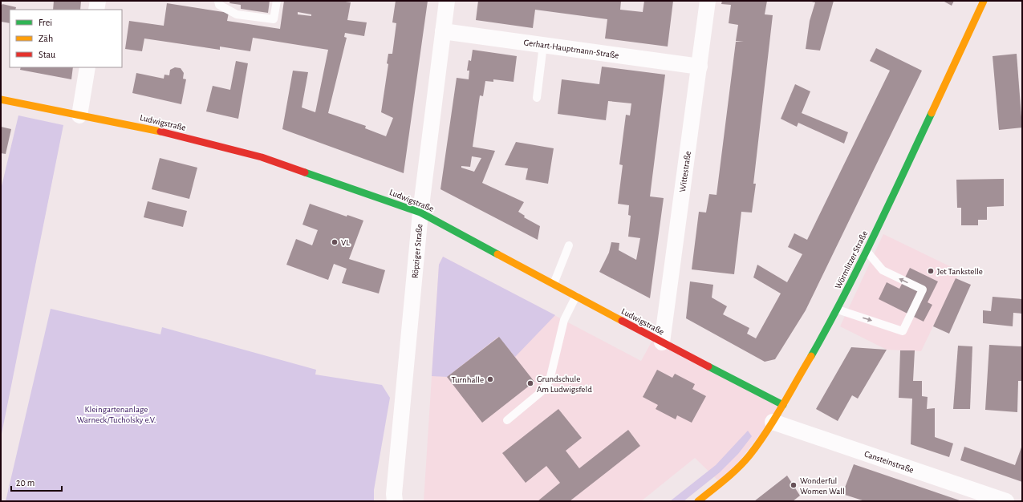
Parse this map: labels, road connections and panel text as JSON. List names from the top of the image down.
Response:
{
  "streets": {
    "street": [
      "Gerhart-Hauptmann-Straße",
      "Ludwigstraße",
      "Wittestraße",
      "Röpziger Straße",
      "Wörmlitzer Straße",
      "Cansteinstraße"
    ]
  },
  "crossings": [
    ["Gerhart-Hauptmann-Straße", "Wittestraße"],
    ["Gerhart-Hauptmann-Straße", "Röpziger Straße"],
    ["Ludwigstraße", "Wittestraße"],
    ["Ludwigstraße", "Röpziger Straße"],
    ["Ludwigstraße", "Wörmlitzer Straße"],
    ["Wörmlitzer Straße", "Cansteinstraße"]
  ],
  "parks": ["Kleingartenanlage Warneck/Tucholsky e.V."],
  "places": [
    "VL",
    "Jet Tankstelle",
    "Turnhalle",
    "Grundschule Am Ludwigsfeld",
    "Wonderful Women Wall"
  ],
  "legend": ["Frei", "Zäh", "Stau"],
  "scale_bar": "20 m"
}
